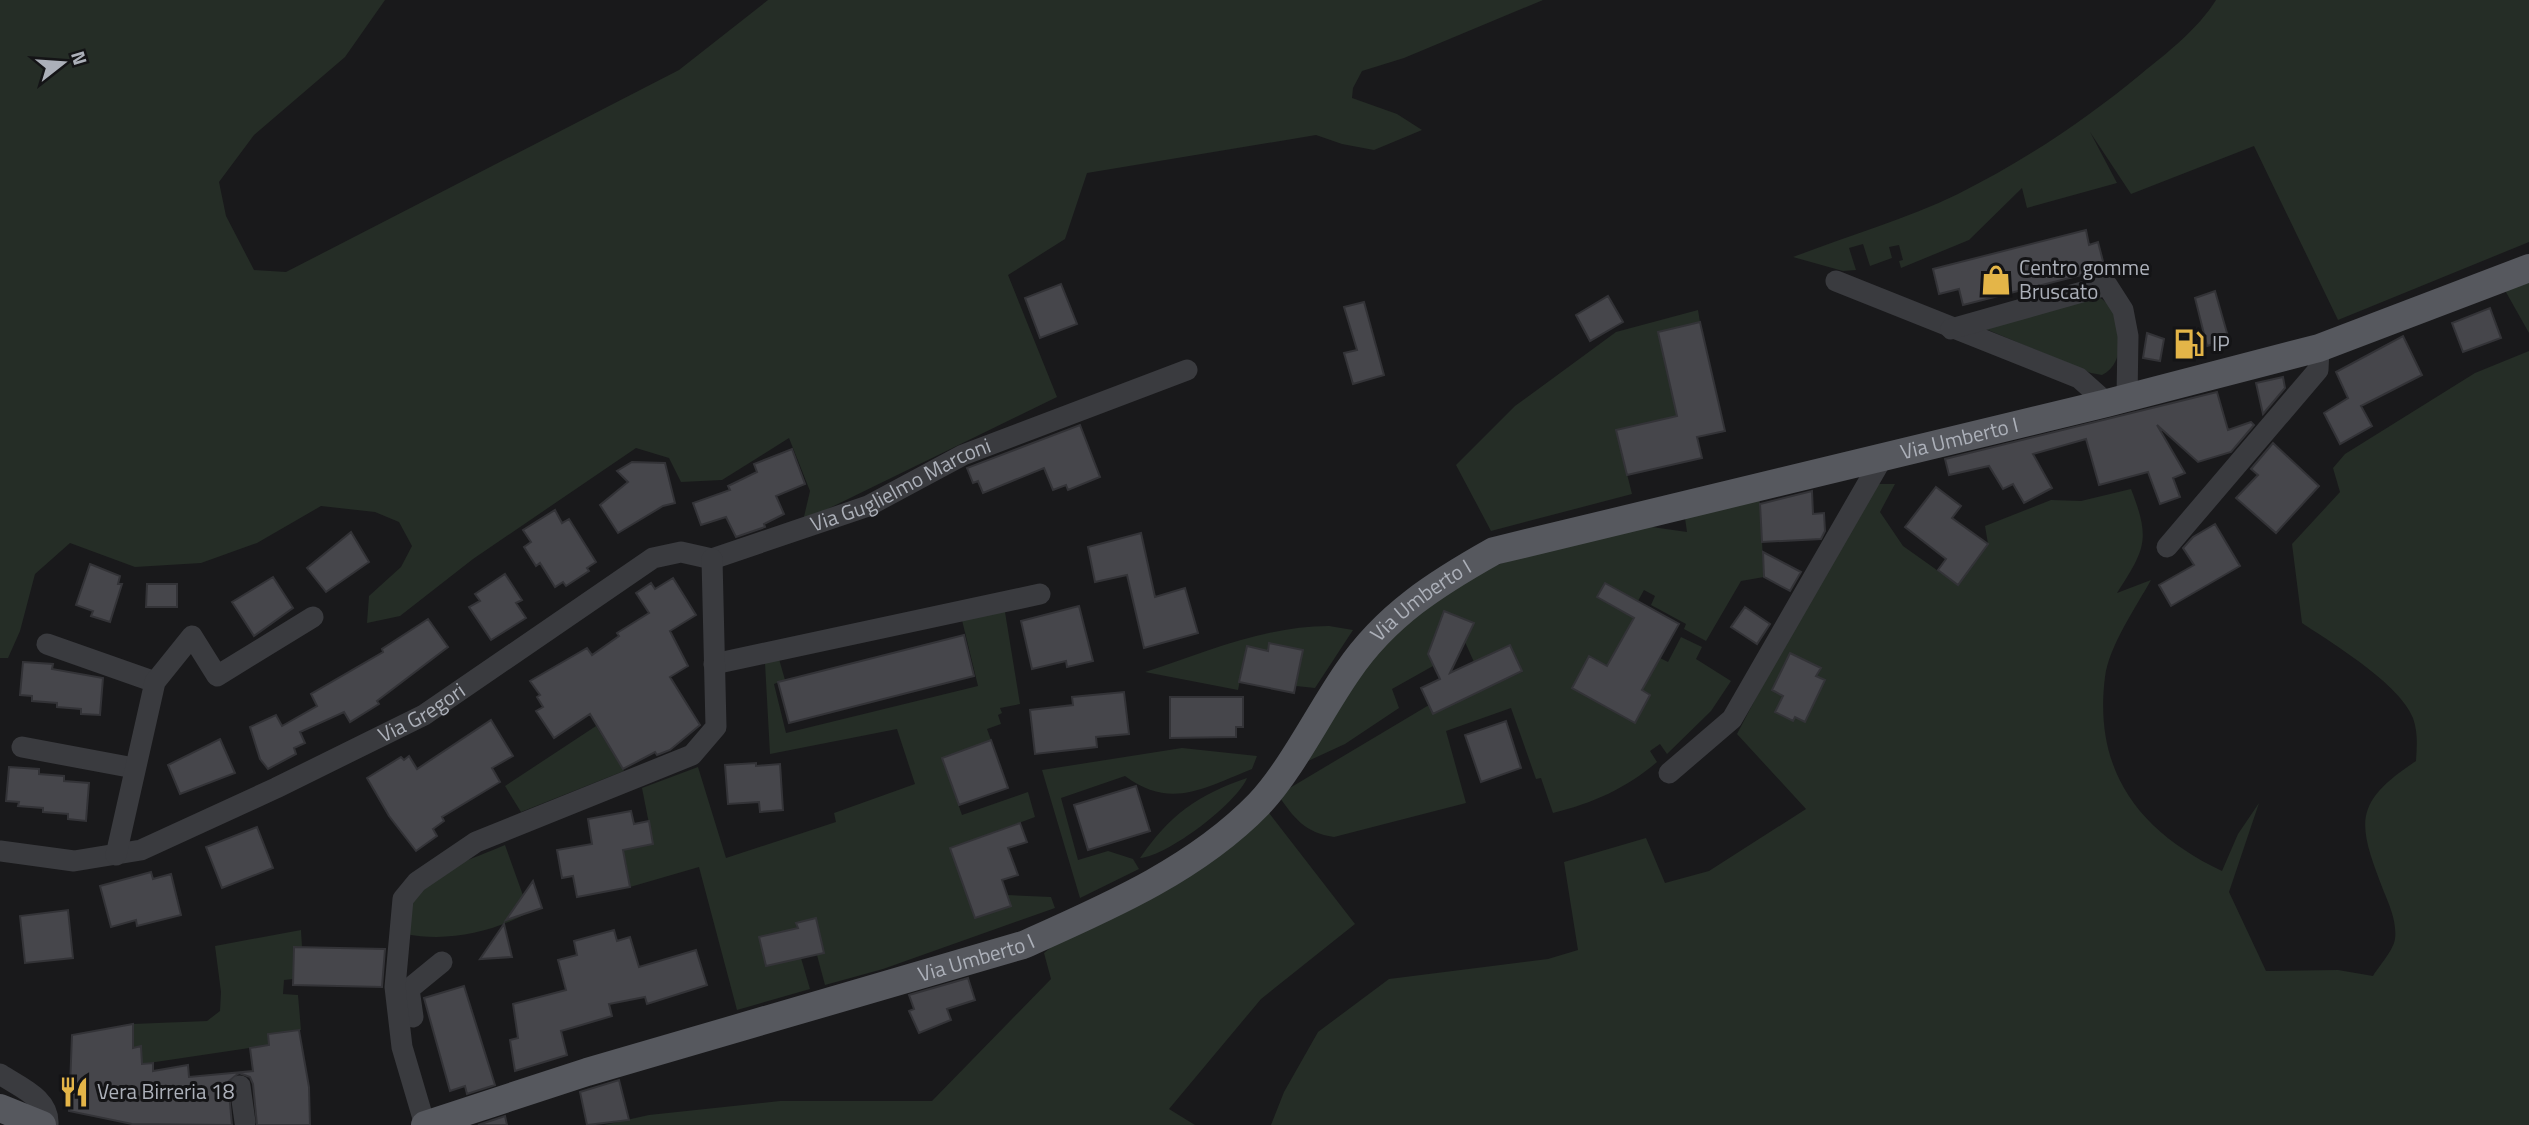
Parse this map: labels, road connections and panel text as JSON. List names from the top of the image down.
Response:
{
  "streets": {
    "main road": ["Via Umberto I"],
    "street": ["Via Guglielmo Marconi", "Via Gregori"]
  },
  "crossings": [
    ["Via Guglielmo Marconi", "Via Gregori"]
  ],
  "places": {
    "shop": ["Centro gomme Bruscato"],
    "fuel station": ["IP"],
    "restaurant": ["Vera Birreria 18"]
  },
  "north": "right"
}
